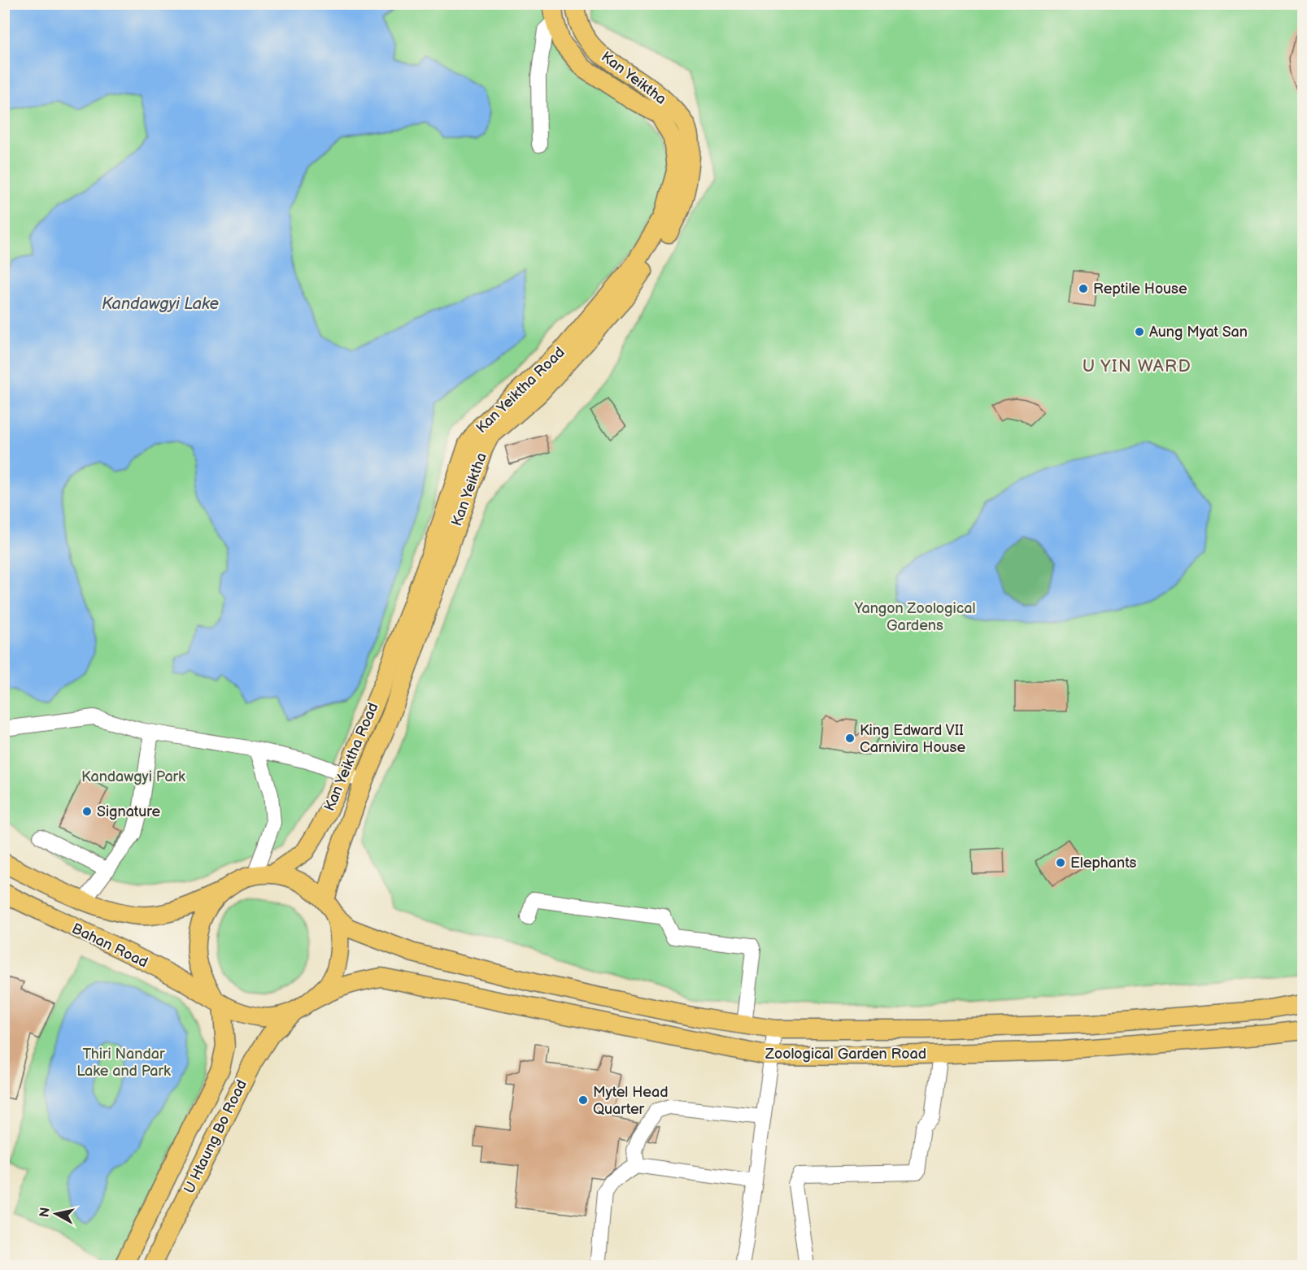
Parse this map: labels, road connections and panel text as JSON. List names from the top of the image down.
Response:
{
  "streets": {
    "main road": [
      "Kan Yeiktha",
      "Kan Yeiktha Road",
      "Bahan Road",
      "Zoological Garden Road",
      "U Htaung Bo Road"
    ]
  },
  "crossings": [
    ["Kan Yeiktha", "Kan Yeiktha Road"],
    ["Kan Yeiktha", "Bahan Road"],
    ["Kan Yeiktha", "Zoological Garden Road"],
    ["Kan Yeiktha", "U Htaung Bo Road"],
    ["Kan Yeiktha Road", "Bahan Road"],
    ["Kan Yeiktha Road", "Zoological Garden Road"],
    ["Kan Yeiktha Road", "U Htaung Bo Road"],
    ["Bahan Road", "Zoological Garden Road"],
    ["Bahan Road", "U Htaung Bo Road"],
    ["Zoological Garden Road", "U Htaung Bo Road"]
  ],
  "districts": ["U YIN WARD"],
  "water": ["Kandawgyi Lake"],
  "parks": ["Yangon Zoological Gardens", "Kandawgyi Park", "Thiri Nandar Lake and Park"],
  "places": [
    "Reptile House",
    "Aung Myat San",
    "King Edward VII Carnivira House",
    "Signature",
    "Elephants",
    "Mytel Head Quarter"
  ],
  "north": "left"
}
